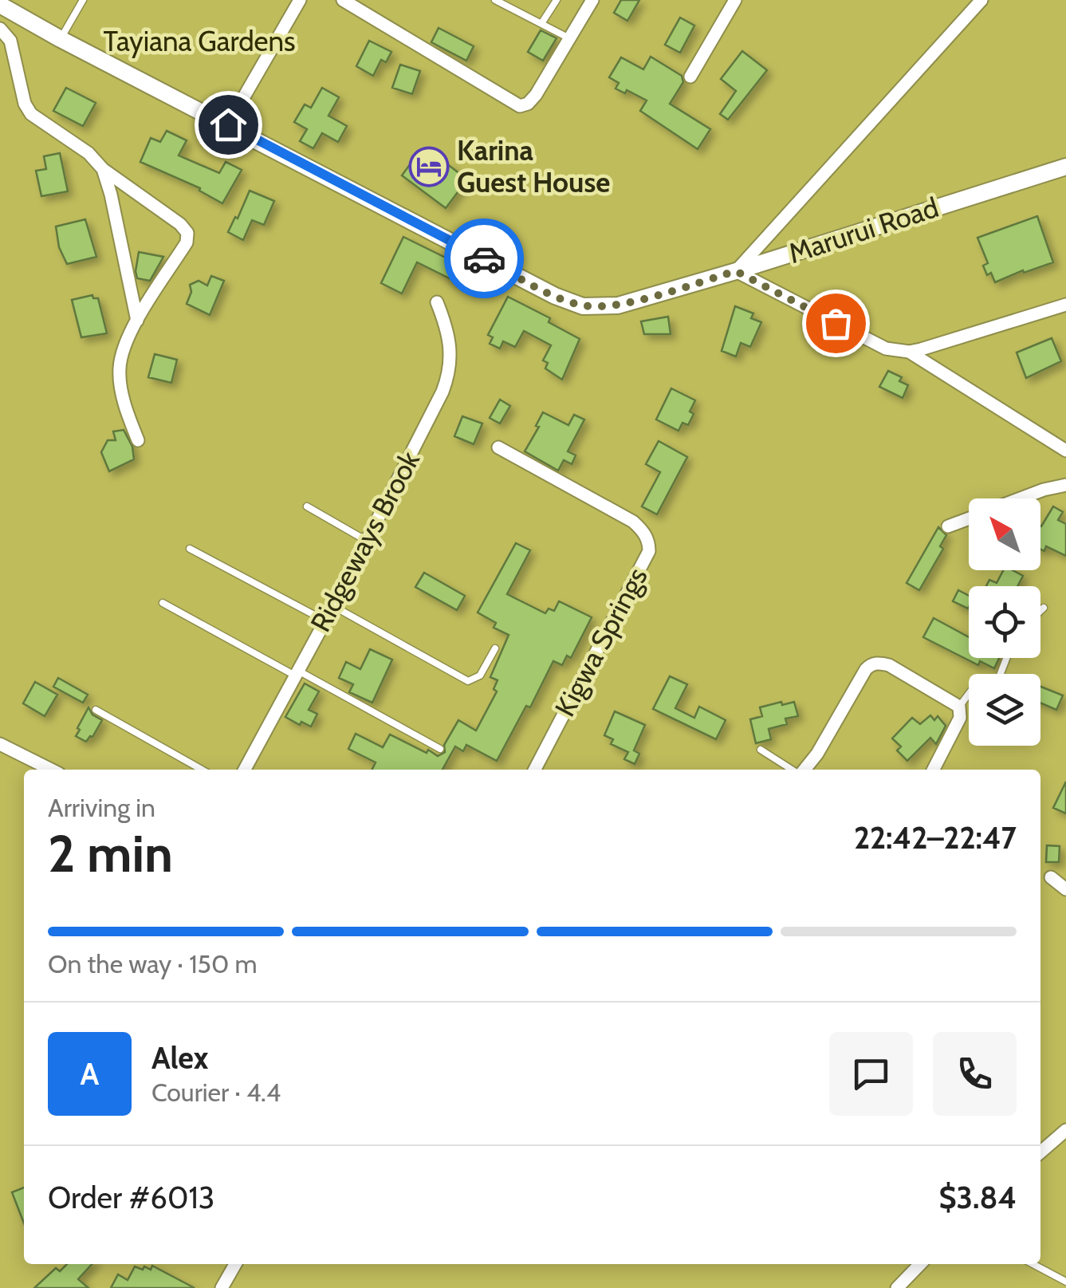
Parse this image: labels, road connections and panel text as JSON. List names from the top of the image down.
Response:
{
  "streets": {
    "street": ["Marurui Road", "Ridgeways Brook", "Kigwa Springs"]
  },
  "parks": ["Tayiana Gardens"],
  "places": {
    "hotel": ["Karina Guest House"]
  },
  "north": "top left",
  "page": {
    "heading": ["2 min", "Arriving in", "22:42–22:47"],
    "panel": [
      "Alex",
      "Courier · 4.4",
      "Order #6013",
      "$3.84"
    ],
    "bar": "On the way · 150 m",
    "round": "A"
  }
}
